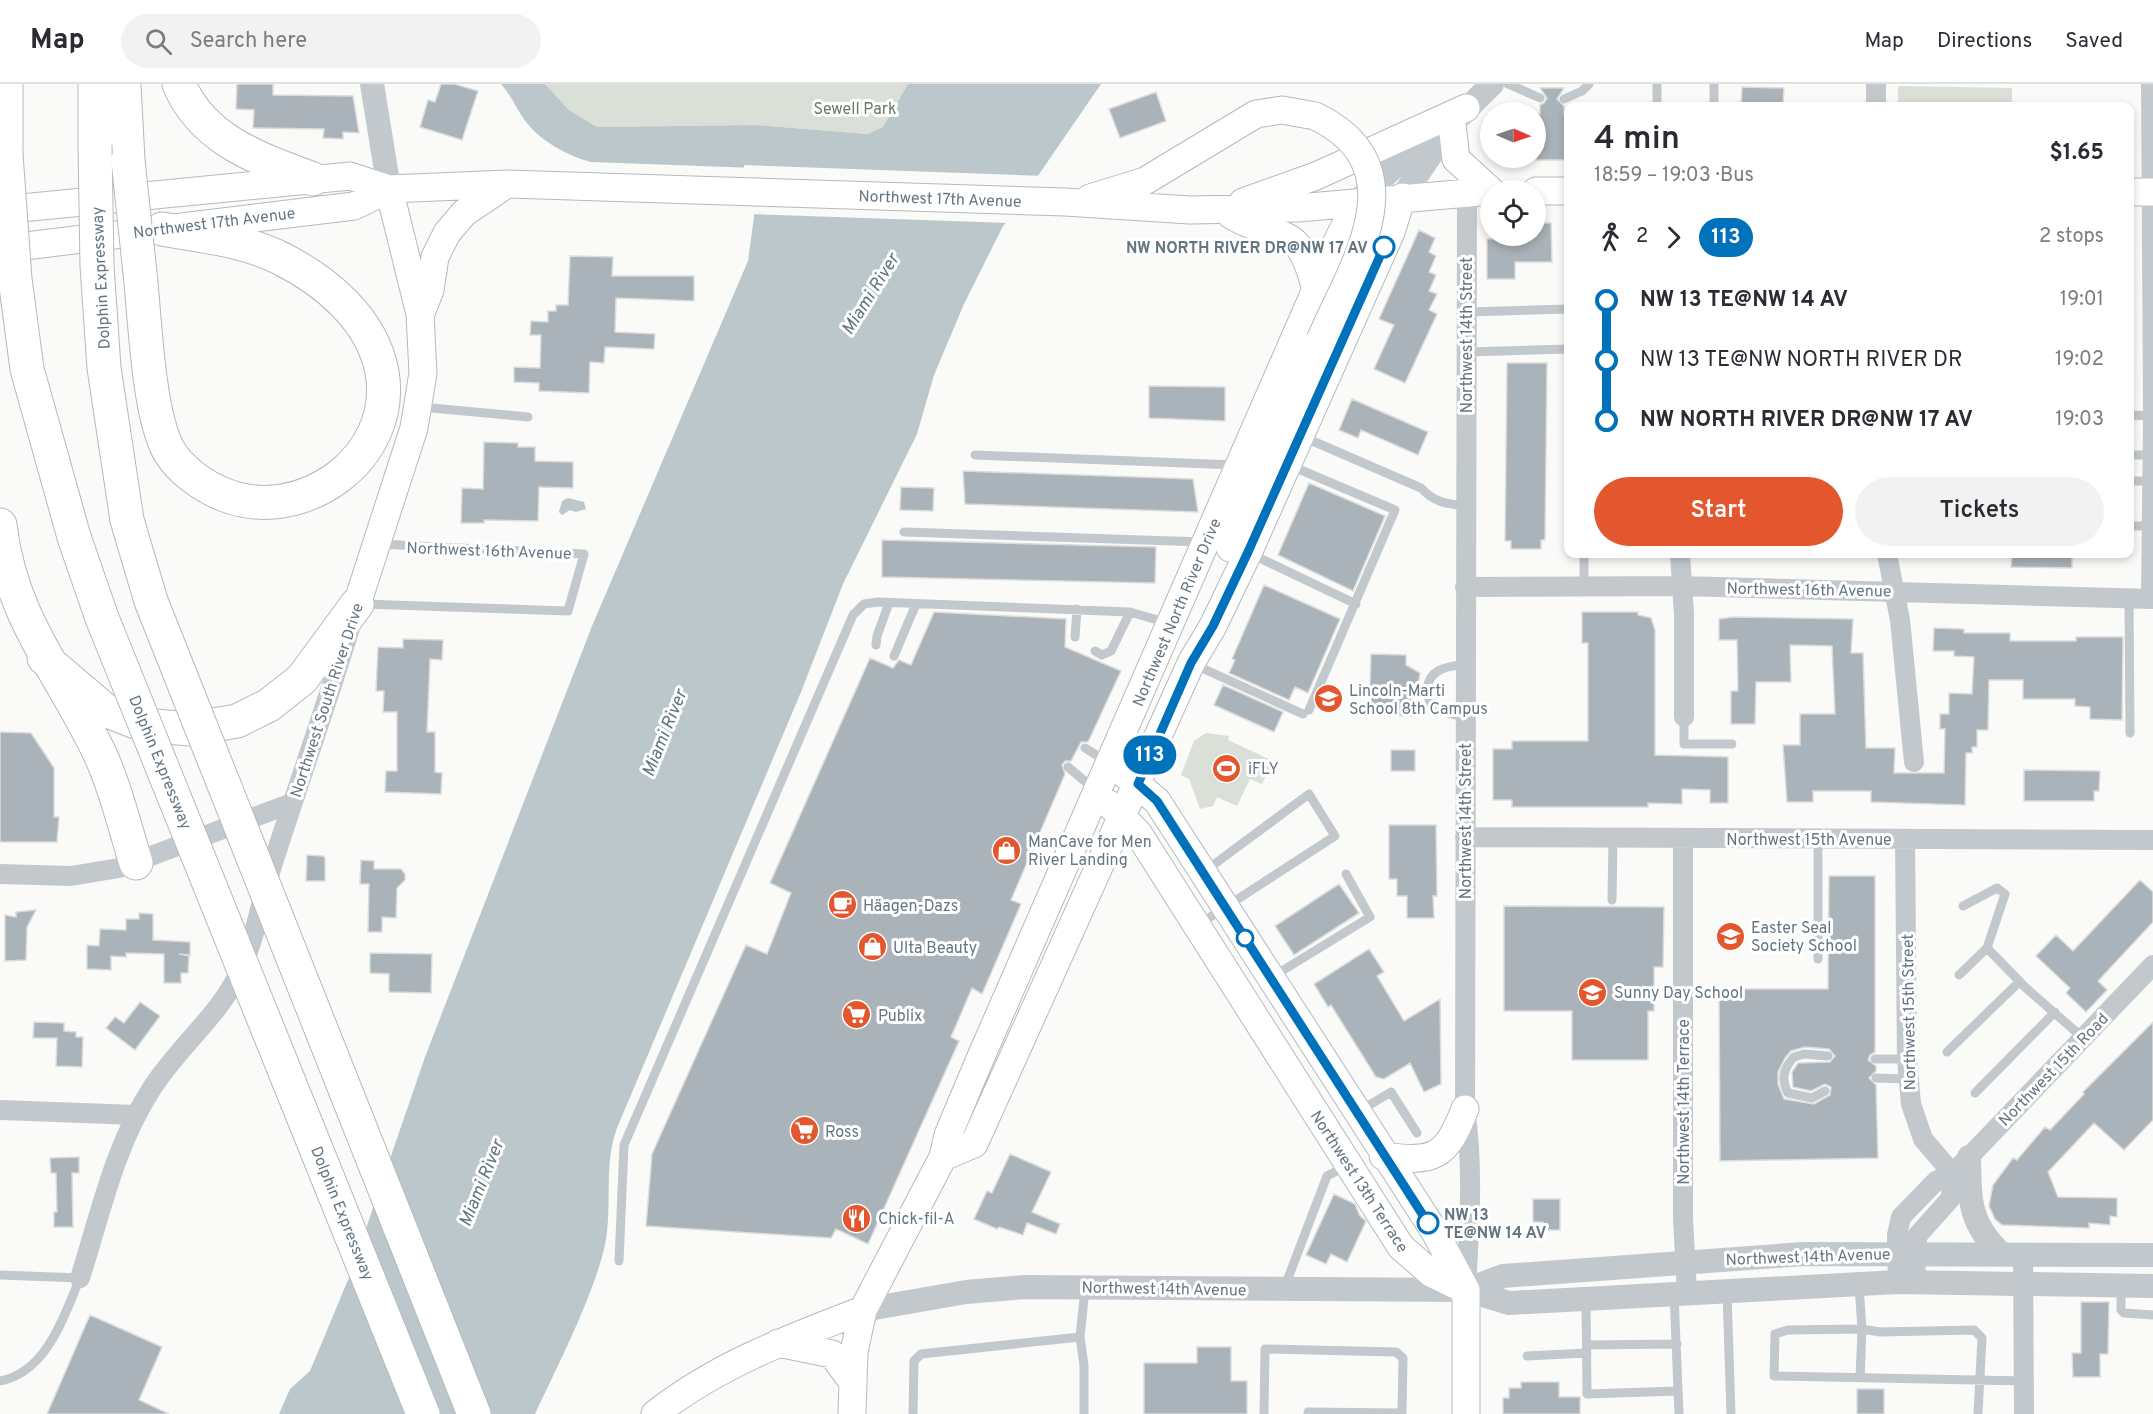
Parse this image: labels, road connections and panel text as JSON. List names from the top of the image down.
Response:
{
  "streets": {
    "highway": ["Dolphin Expressway"],
    "main road": [
      "Northwest 17th Avenue",
      "Northwest 14th Street",
      "Northwest North River Drive",
      "Northwest South River Drive",
      "Northwest 13th Terrace"
    ],
    "street": [
      "Northwest 16th Avenue",
      "Northwest 15th Avenue",
      "Northwest 15th Street",
      "Northwest 15th Road",
      "Northwest 14th Terrace",
      "Northwest 14th Avenue"
    ]
  },
  "crossings": [
    ["Northwest 17th Avenue", "Northwest North River Drive"],
    ["Northwest 17th Avenue", "Northwest South River Drive"],
    ["Northwest 14th Street", "Northwest 16th Avenue"],
    ["Northwest 14th Street", "Northwest 15th Avenue"],
    ["Northwest 14th Street", "Northwest 13th Terrace"],
    ["Northwest 14th Street", "Northwest 14th Avenue"],
    ["Northwest 16th Avenue", "Northwest South River Drive"],
    ["Northwest North River Drive", "Northwest 13th Terrace"],
    ["Northwest North River Drive", "Northwest 14th Avenue"],
    ["Northwest 15th Avenue", "Northwest 15th Street"],
    ["Northwest 15th Avenue", "Northwest 14th Terrace"],
    ["Northwest 15th Street", "Northwest 15th Road"],
    ["Northwest 14th Terrace", "Northwest 14th Avenue"],
    ["Northwest 13th Terrace", "Northwest 14th Avenue"]
  ],
  "water": ["Miami River"],
  "parks": ["Sewell Park"],
  "places": {
    "other": ["NW NORTH RIVER DR@NW 17 AV", "NW 13 TE@NW 14 AV"],
    "school or university": ["Lincoln-Marti School 8th Campus", "Easter Seal Society School", "Sunny Day School"],
    "sports": ["iFLY"],
    "shop": ["ManCave for Men River Landing", "Ulta Beauty"],
    "cafe": ["Häagen-Dazs"],
    "supermarket": ["Publix", "Ross"],
    "restaurant": ["Chick-fil-A"]
  },
  "lines": ["bus line 113"],
  "north": "right",
  "page": {
    "header": "Map",
    "search": "Search here",
    "nav": ["Map", "Directions", "Saved"],
    "on_map": "113",
    "heading": ["4 min", "18:59 – 19:03 · Bus", "$1.65"],
    "legs": ["2", "113", "2 stops"],
    "list": [
      {
        "name": "NW 13 TE@NW 14 AV",
        "value": "19:01"
      },
      {
        "name": "NW 13 TE@NW NORTH RIVER DR",
        "value": "19:02"
      },
      {
        "name": "NW NORTH RIVER DR@NW 17 AV",
        "value": "19:03"
      }
    ],
    "buttons": ["Start", "Tickets"]
  }
}
